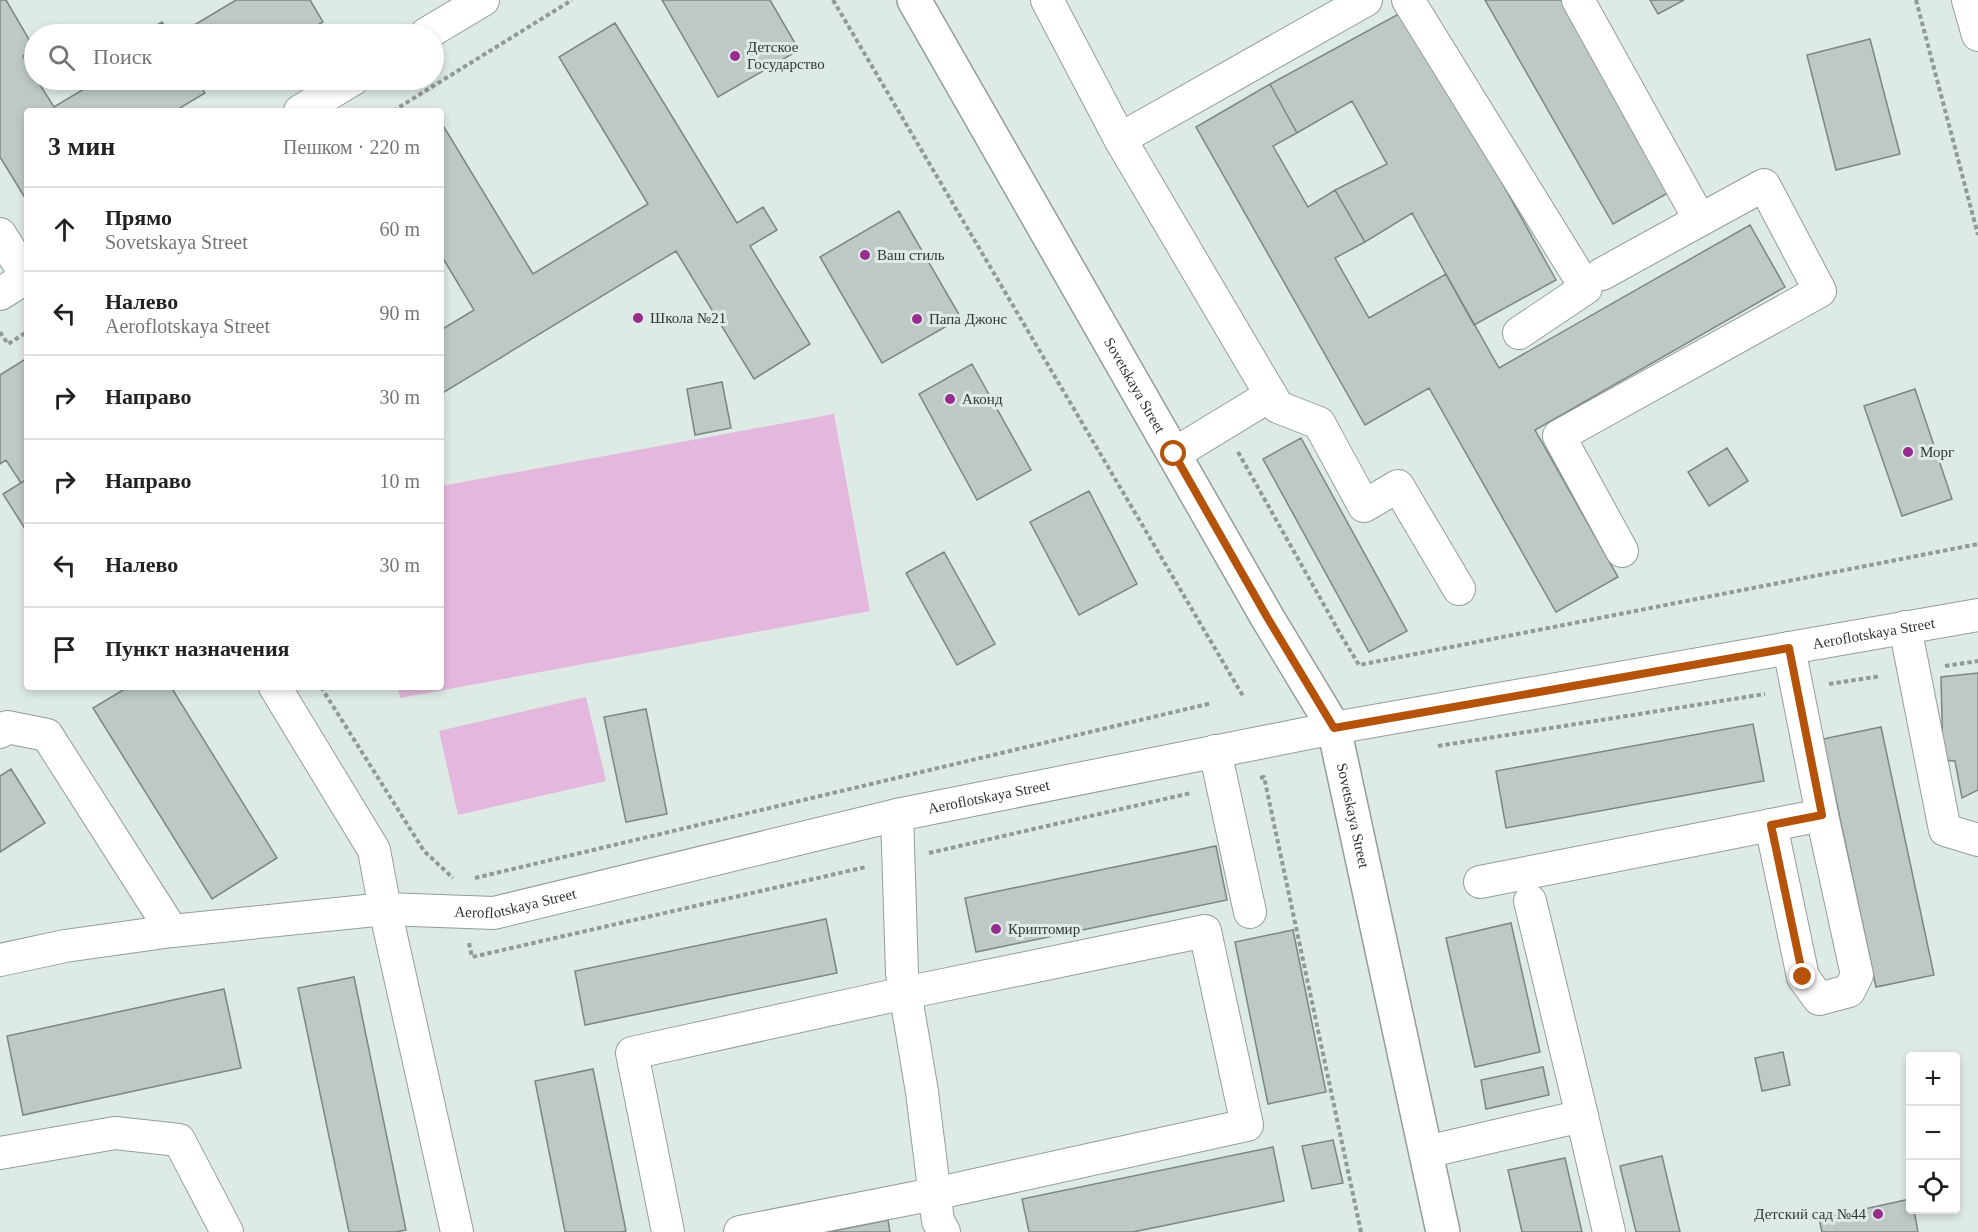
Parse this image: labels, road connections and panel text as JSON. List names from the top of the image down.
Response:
{
  "streets": {
    "main road": ["Sovetskaya Street"],
    "street": ["Aeroflotskaya Street"]
  },
  "crossings": [
    ["Sovetskaya Street", "Aeroflotskaya Street"]
  ],
  "places": [
    "Детское Государство",
    "Ваш стиль",
    "Школа №21",
    "Папа Джонс",
    "Аконд",
    "Морг",
    "Криптомир",
    "Детский сад №44"
  ],
  "page": {
    "search": "Поиск",
    "heading": ["3 мин", "Пешком · 220 m"],
    "list": [
      ["Прямо", "Sovetskaya Street", "60 m"],
      ["Налево", "Aeroflotskaya Street", "90 m"],
      ["Направо", "30 m"],
      ["Направо", "10 m"],
      ["Налево", "30 m"],
      "Пункт назначения"
    ],
    "map_buttons": ["+", "−"]
  }
}
